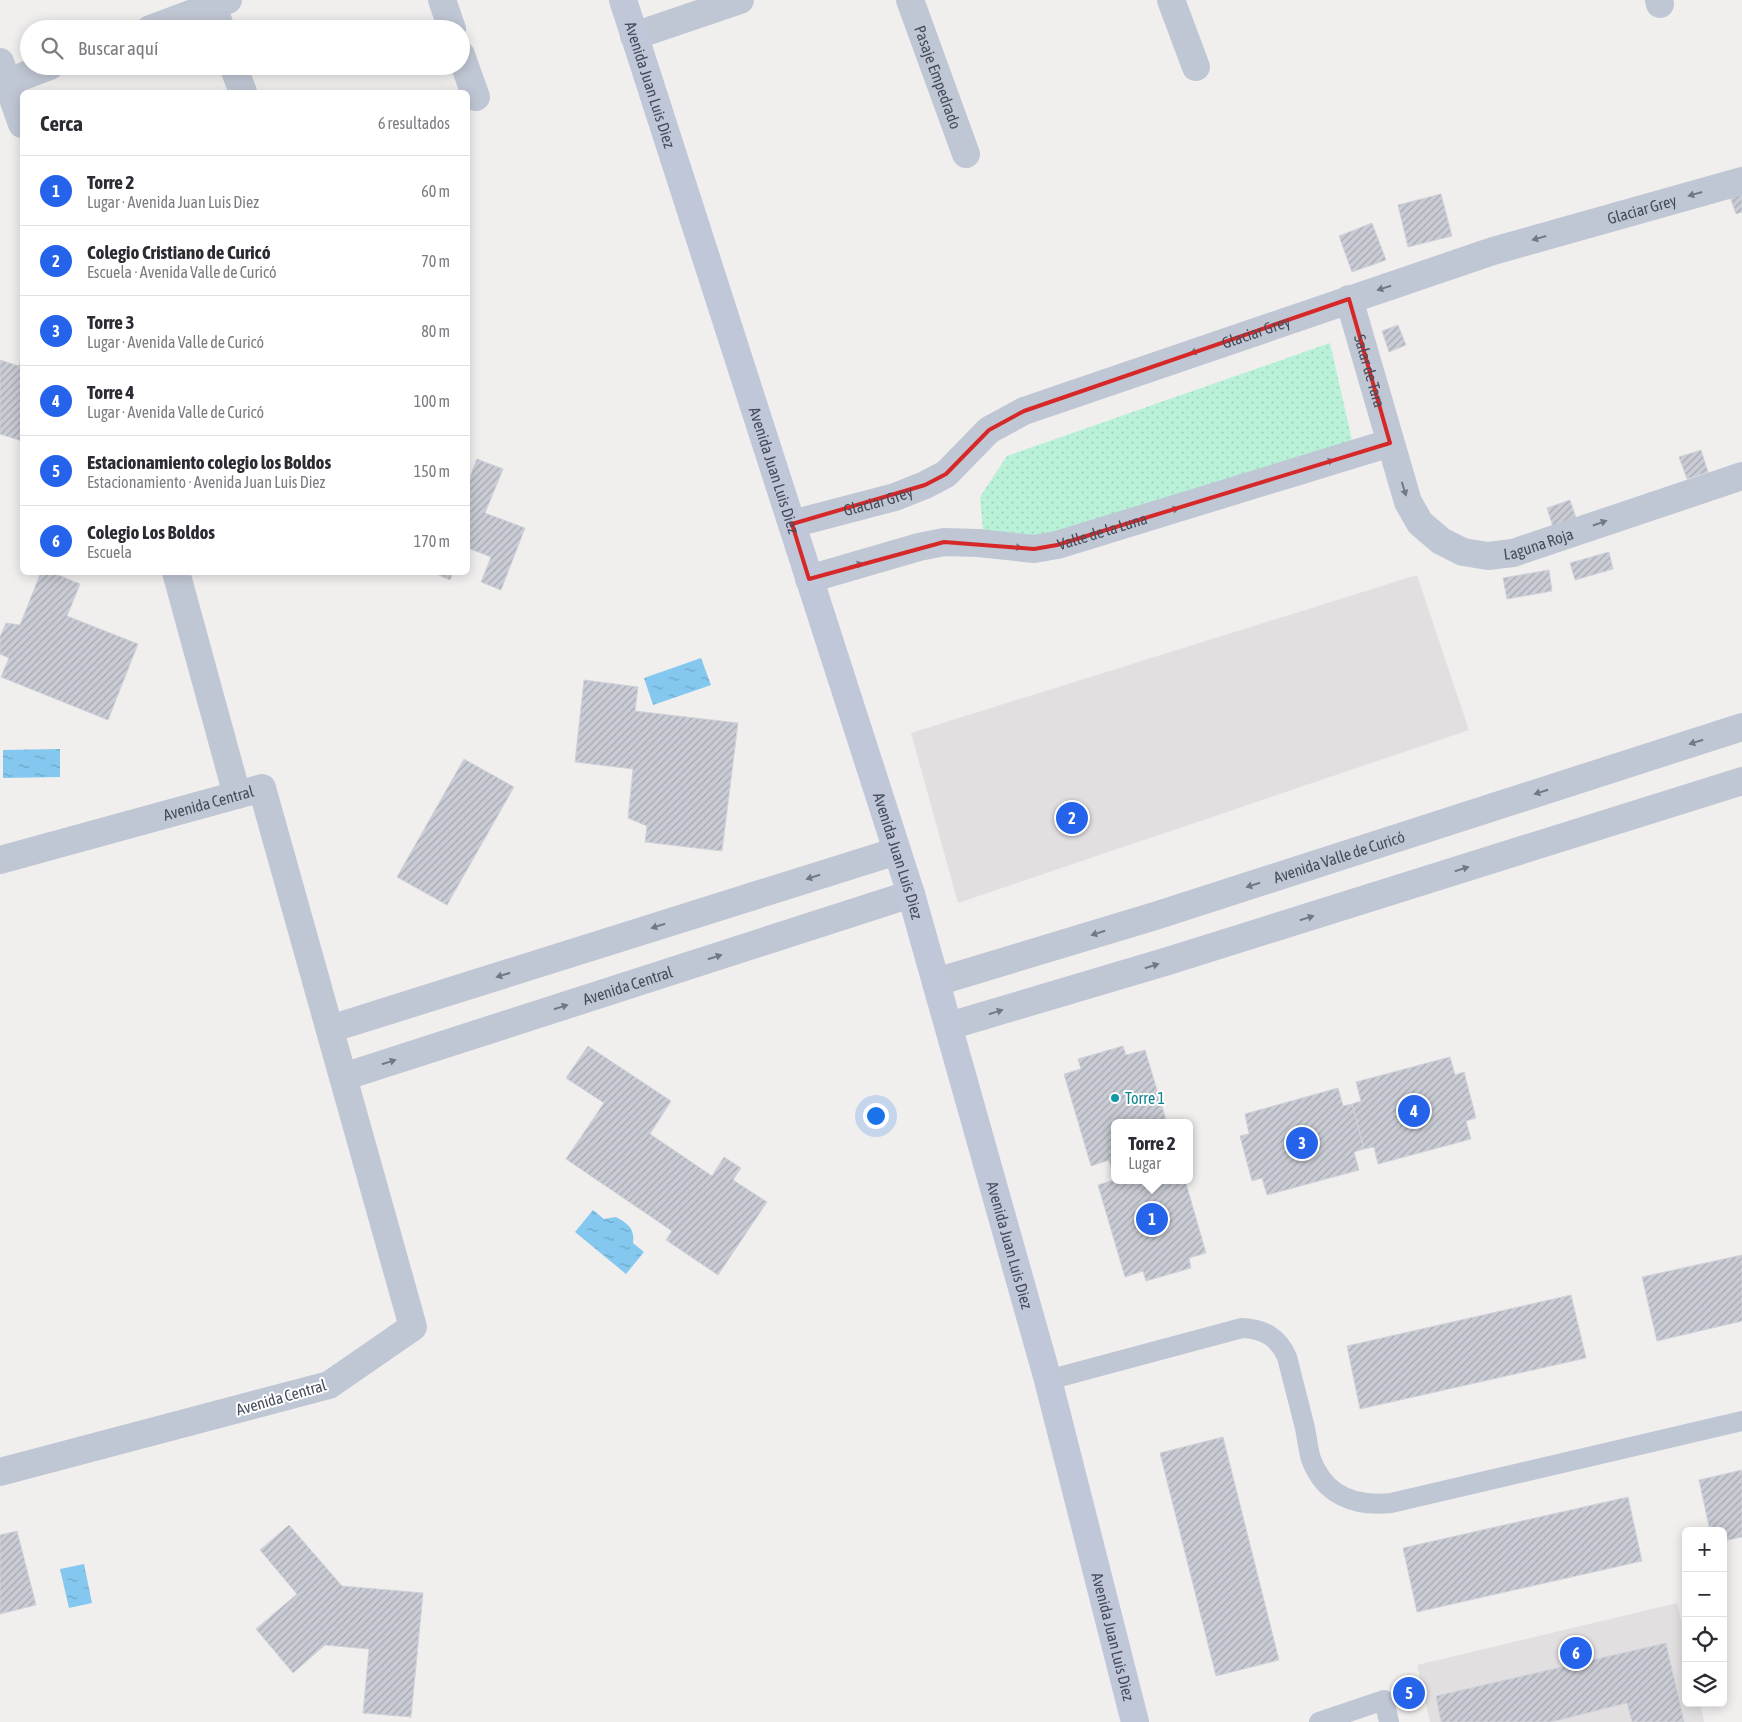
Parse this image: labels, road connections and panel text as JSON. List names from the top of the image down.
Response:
{
  "streets": {
    "main road": ["Avenida Juan Luis Diez"],
    "street": [
      "Pasaje Empedrado",
      "Glaciar Grey",
      "Salar de Tara",
      "Valle de la Luna",
      "Laguna Roja",
      "Avenida Central",
      "Avenida Valle de Curicó"
    ]
  },
  "crossings": [
    ["Avenida Juan Luis Diez", "Glaciar Grey"],
    ["Avenida Juan Luis Diez", "Valle de la Luna"],
    ["Avenida Juan Luis Diez", "Avenida Central"],
    ["Avenida Juan Luis Diez", "Avenida Valle de Curicó"],
    ["Glaciar Grey", "Salar de Tara"],
    ["Salar de Tara", "Valle de la Luna"],
    ["Salar de Tara", "Laguna Roja"],
    ["Valle de la Luna", "Laguna Roja"]
  ],
  "one_way": ["Glaciar Grey", "Valle de la Luna", "Laguna Roja"],
  "places": ["Torre 1"],
  "page": {
    "search": "Buscar aquí",
    "heading": ["Cerca", "6 resultados"],
    "list": [
      {
        "mark": "1",
        "name": "Torre 2",
        "note": "Lugar · Avenida Juan Luis Diez",
        "value": "60 m"
      },
      {
        "mark": "2",
        "name": "Colegio Cristiano de Curicó",
        "note": "Escuela · Avenida Valle de Curicó",
        "value": "70 m"
      },
      {
        "mark": "3",
        "name": "Torre 3",
        "note": "Lugar · Avenida Valle de Curicó",
        "value": "80 m"
      },
      {
        "mark": "4",
        "name": "Torre 4",
        "note": "Lugar · Avenida Valle de Curicó",
        "value": "100 m"
      },
      {
        "mark": "5",
        "name": "Estacionamiento colegio los Boldos",
        "note": "Estacionamiento · Avenida Juan Luis Diez",
        "value": "150 m"
      },
      {
        "mark": "6",
        "name": "Colegio Los Boldos",
        "note": "Escuela",
        "value": "170 m"
      }
    ],
    "pins": [
      "2",
      "4",
      "3",
      "1",
      "6",
      "5"
    ],
    "popup": ["Torre 2", "Lugar"],
    "map_buttons": ["+", "−"]
  }
}
